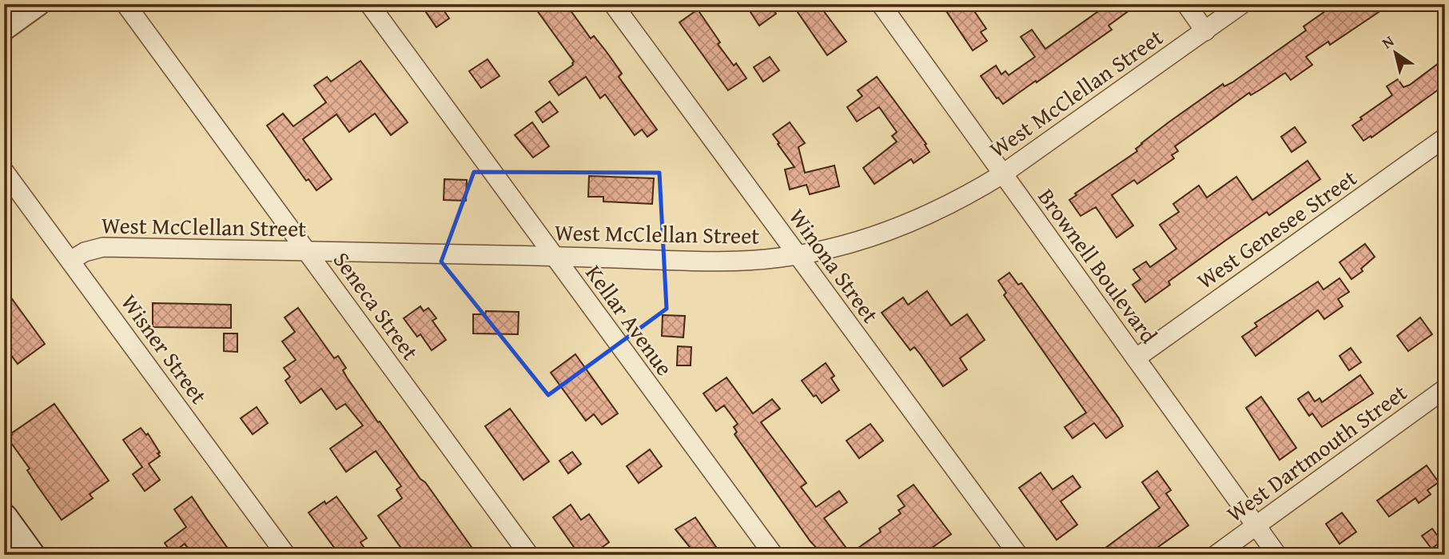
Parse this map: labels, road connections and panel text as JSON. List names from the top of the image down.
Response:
{
  "streets": {
    "street": [
      "West McClellan Street",
      "West Genesee Street",
      "Winona Street",
      "Brownell Boulevard",
      "Seneca Street",
      "Kellar Avenue",
      "Wisner Street",
      "West Dartmouth Street"
    ]
  },
  "crossings": [
    ["West McClellan Street", "Winona Street"],
    ["West McClellan Street", "Brownell Boulevard"],
    ["West McClellan Street", "Seneca Street"],
    ["West McClellan Street", "Kellar Avenue"],
    ["West McClellan Street", "Wisner Street"],
    ["West Genesee Street", "Brownell Boulevard"],
    ["Brownell Boulevard", "West Dartmouth Street"]
  ],
  "north": "top left"
}
